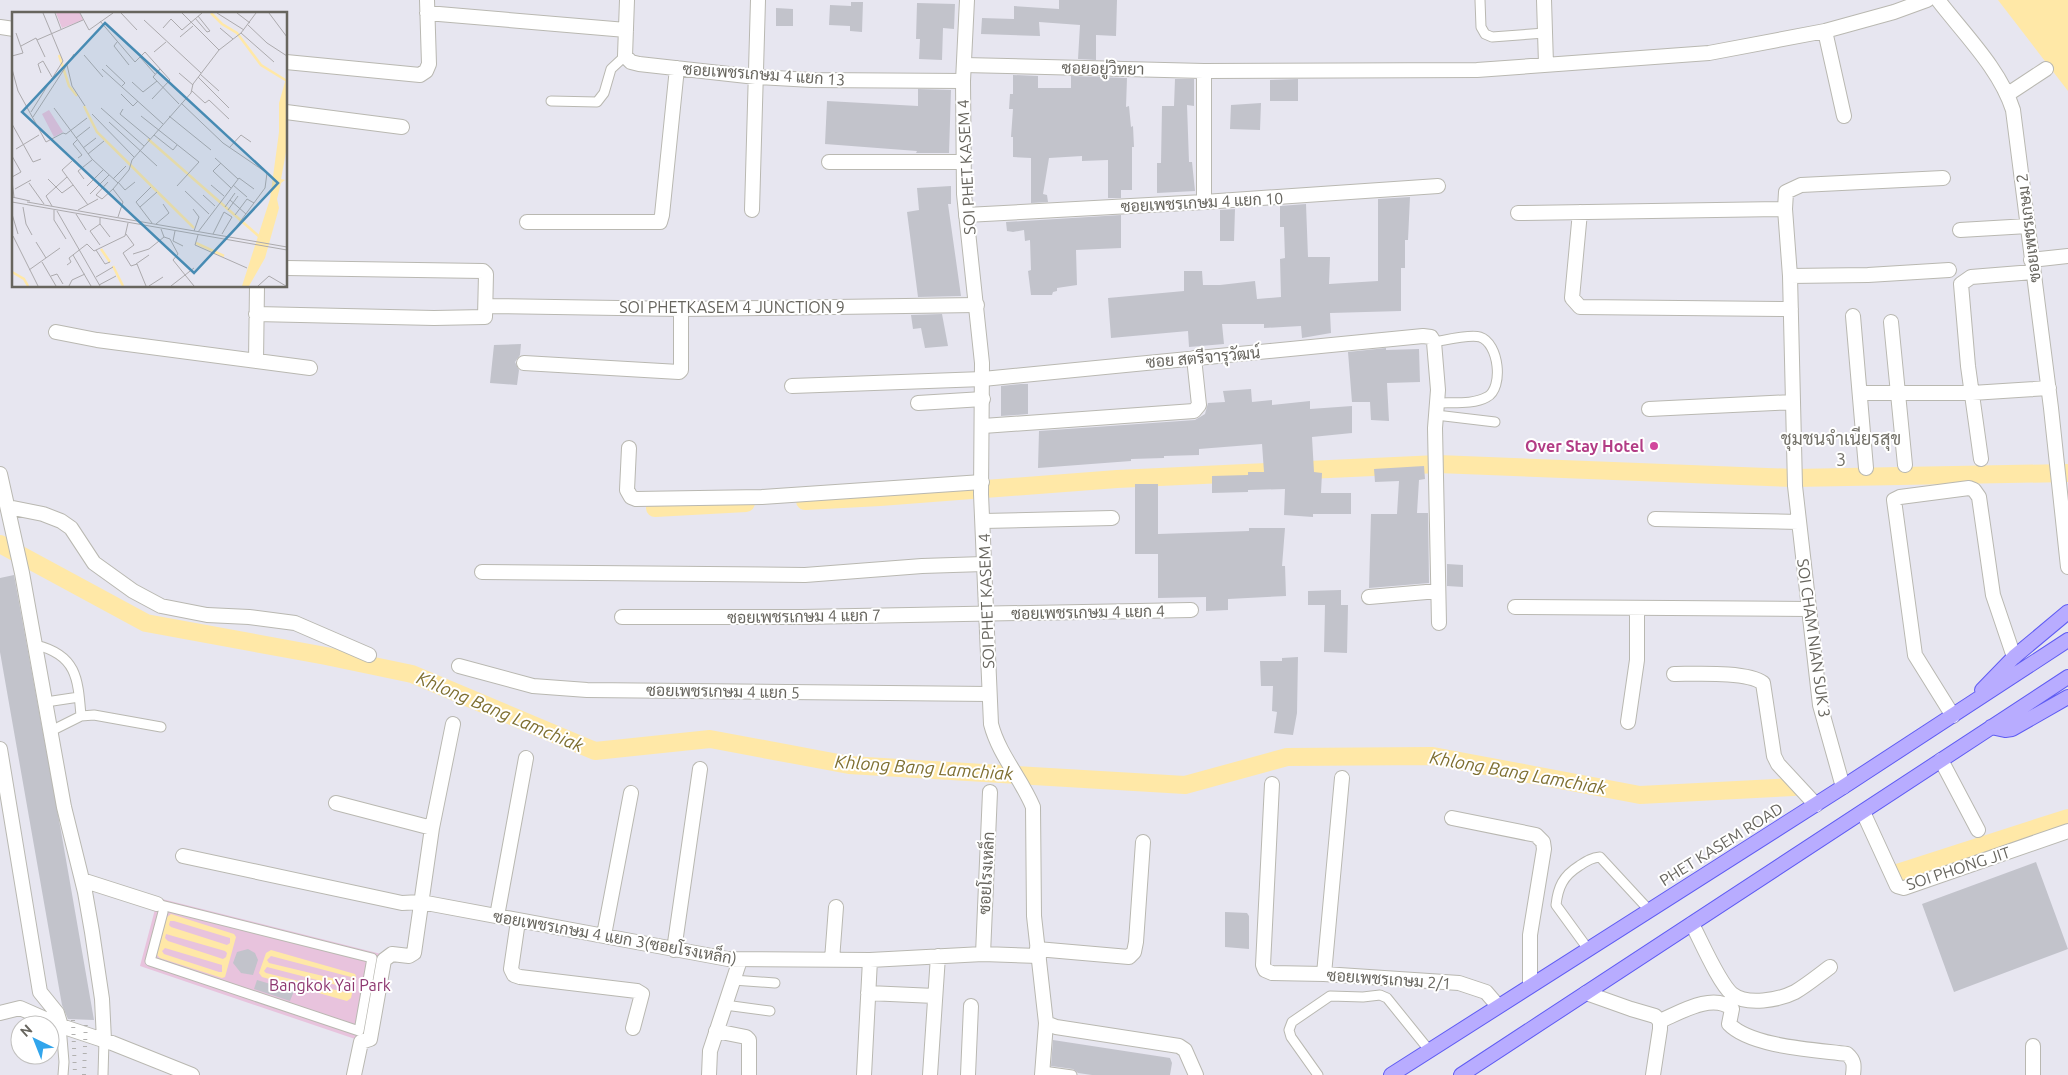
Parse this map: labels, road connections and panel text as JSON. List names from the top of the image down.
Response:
{
  "streets": {
    "main road": ["PHET KASEM ROAD"],
    "street": [
      "ซอยอยู่วิทยา",
      "ซอยเพชรเกษม 4 แยก 13",
      "SOI PHET KASEM 4",
      "ซอยเพชรเกษม 4 แยก 10",
      "ซอยเพชรเกษม 2",
      "SOI PHETKASEM 4 JUNCTION 9",
      "ซอย สตรีจารุวัฒน์",
      "ซอยเพชรเกษม 4 แยก 4",
      "ซอยเพชรเกษม 4 แยก 7",
      "SOI CHAM NIAN SUK 3",
      "ซอยเพชรเกษม 4 แยก 5",
      "SOI PHONG JIT",
      "ซอยโรงเหล็ก",
      "ซอยเพชรเกษม 4 แยก 3(ซอยโรงเหล็ก)",
      "ซอยเพชรเกษม 2/1"
    ]
  },
  "crossings": [
    ["ซอยอยู่วิทยา", "SOI PHET KASEM 4"],
    ["ซอยเพชรเกษม 4 แยก 13", "SOI PHET KASEM 4"],
    ["SOI PHET KASEM 4", "ซอยเพชรเกษม 4 แยก 10"],
    ["SOI PHET KASEM 4", "SOI PHETKASEM 4 JUNCTION 9"],
    ["SOI PHET KASEM 4", "ซอย สตรีจารุวัฒน์"],
    ["SOI PHET KASEM 4", "ซอยเพชรเกษม 4 แยก 4"],
    ["SOI PHET KASEM 4", "ซอยเพชรเกษม 4 แยก 7"],
    ["SOI PHET KASEM 4", "ซอยเพชรเกษม 4 แยก 5"],
    ["SOI PHET KASEM 4", "ซอยเพชรเกษม 4 แยก 3(ซอยโรงเหล็ก)"],
    ["ซอยเพชรเกษม 4 แยก 4", "ซอยเพชรเกษม 4 แยก 7"],
    ["SOI CHAM NIAN SUK 3", "PHET KASEM ROAD"],
    ["PHET KASEM ROAD", "ซอยเพชรเกษม 2/1"],
    ["ซอยโรงเหล็ก", "ซอยเพชรเกษม 4 แยก 3(ซอยโรงเหล็ก)"]
  ],
  "districts": ["ชุมชนจำเนียรสุข 3"],
  "water": ["Khlong Bang Lamchiak"],
  "parks": ["Bangkok Yai Park"],
  "places": ["Over Stay Hotel"],
  "north": "top left"
}
